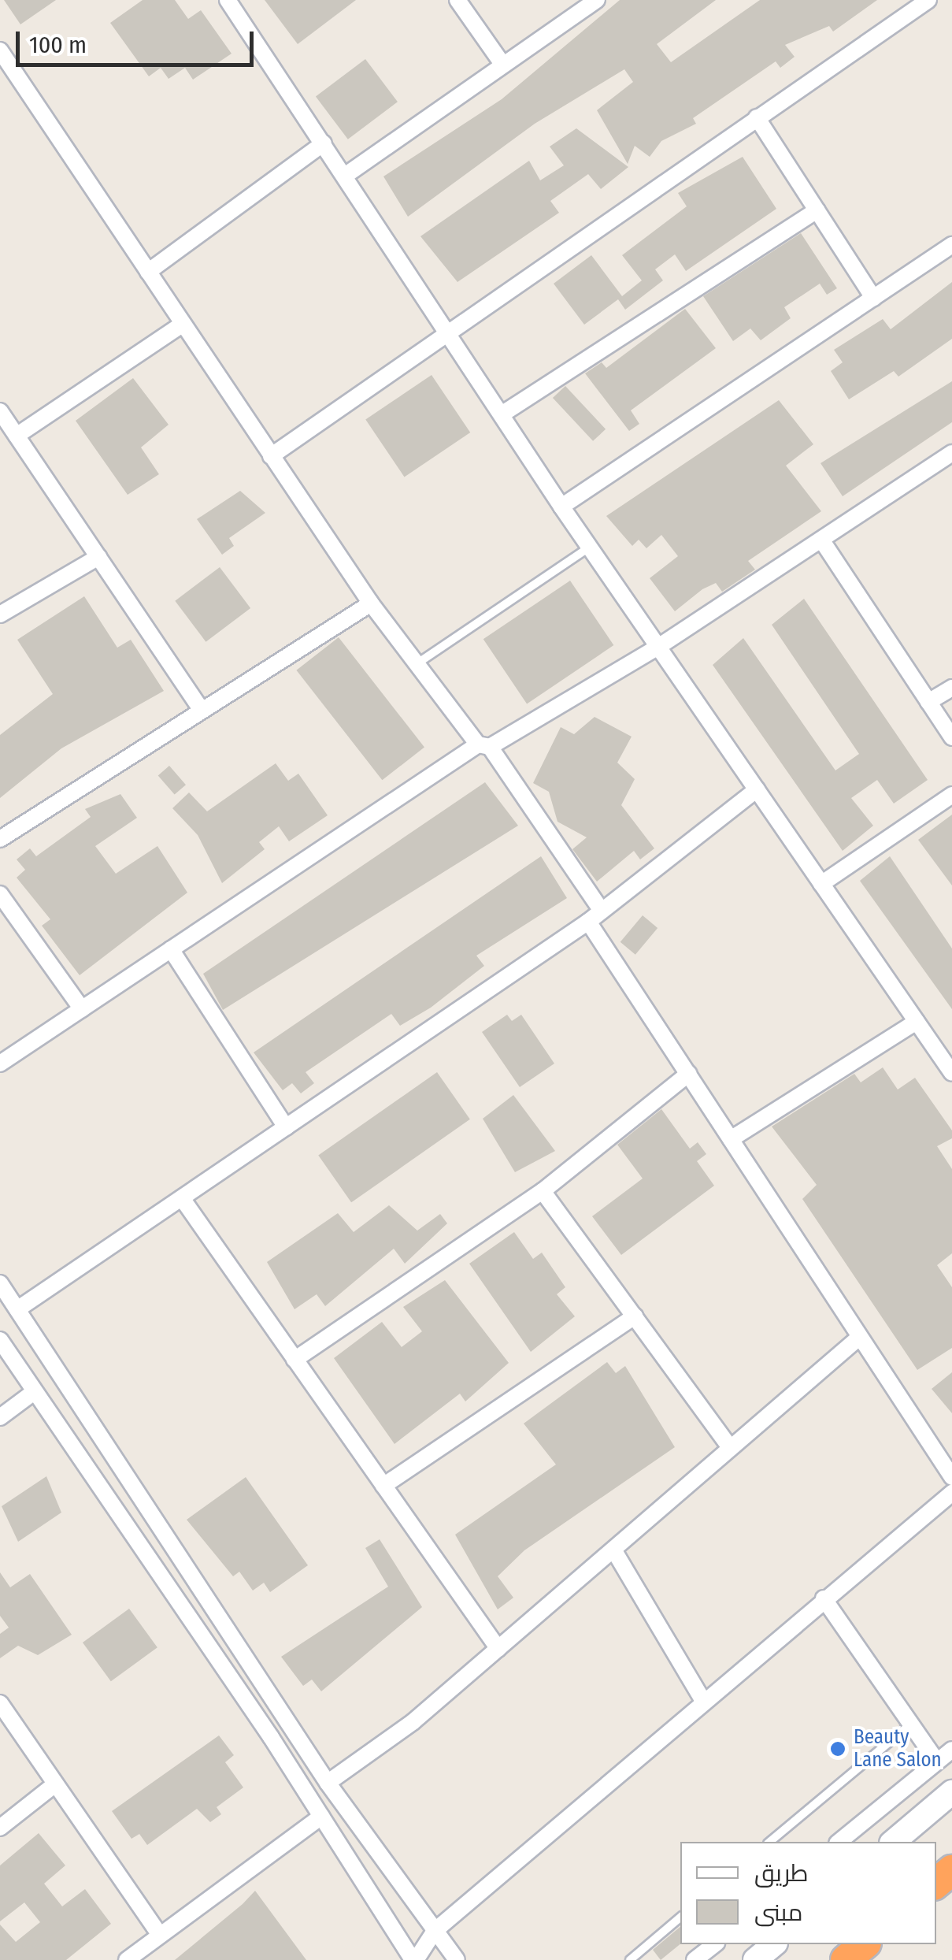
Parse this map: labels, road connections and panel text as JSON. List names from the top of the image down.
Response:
{
  "places": ["Beauty Lane Salon"],
  "legend": ["طريق", "مبنى"],
  "scale_bar": "100 m"
}
